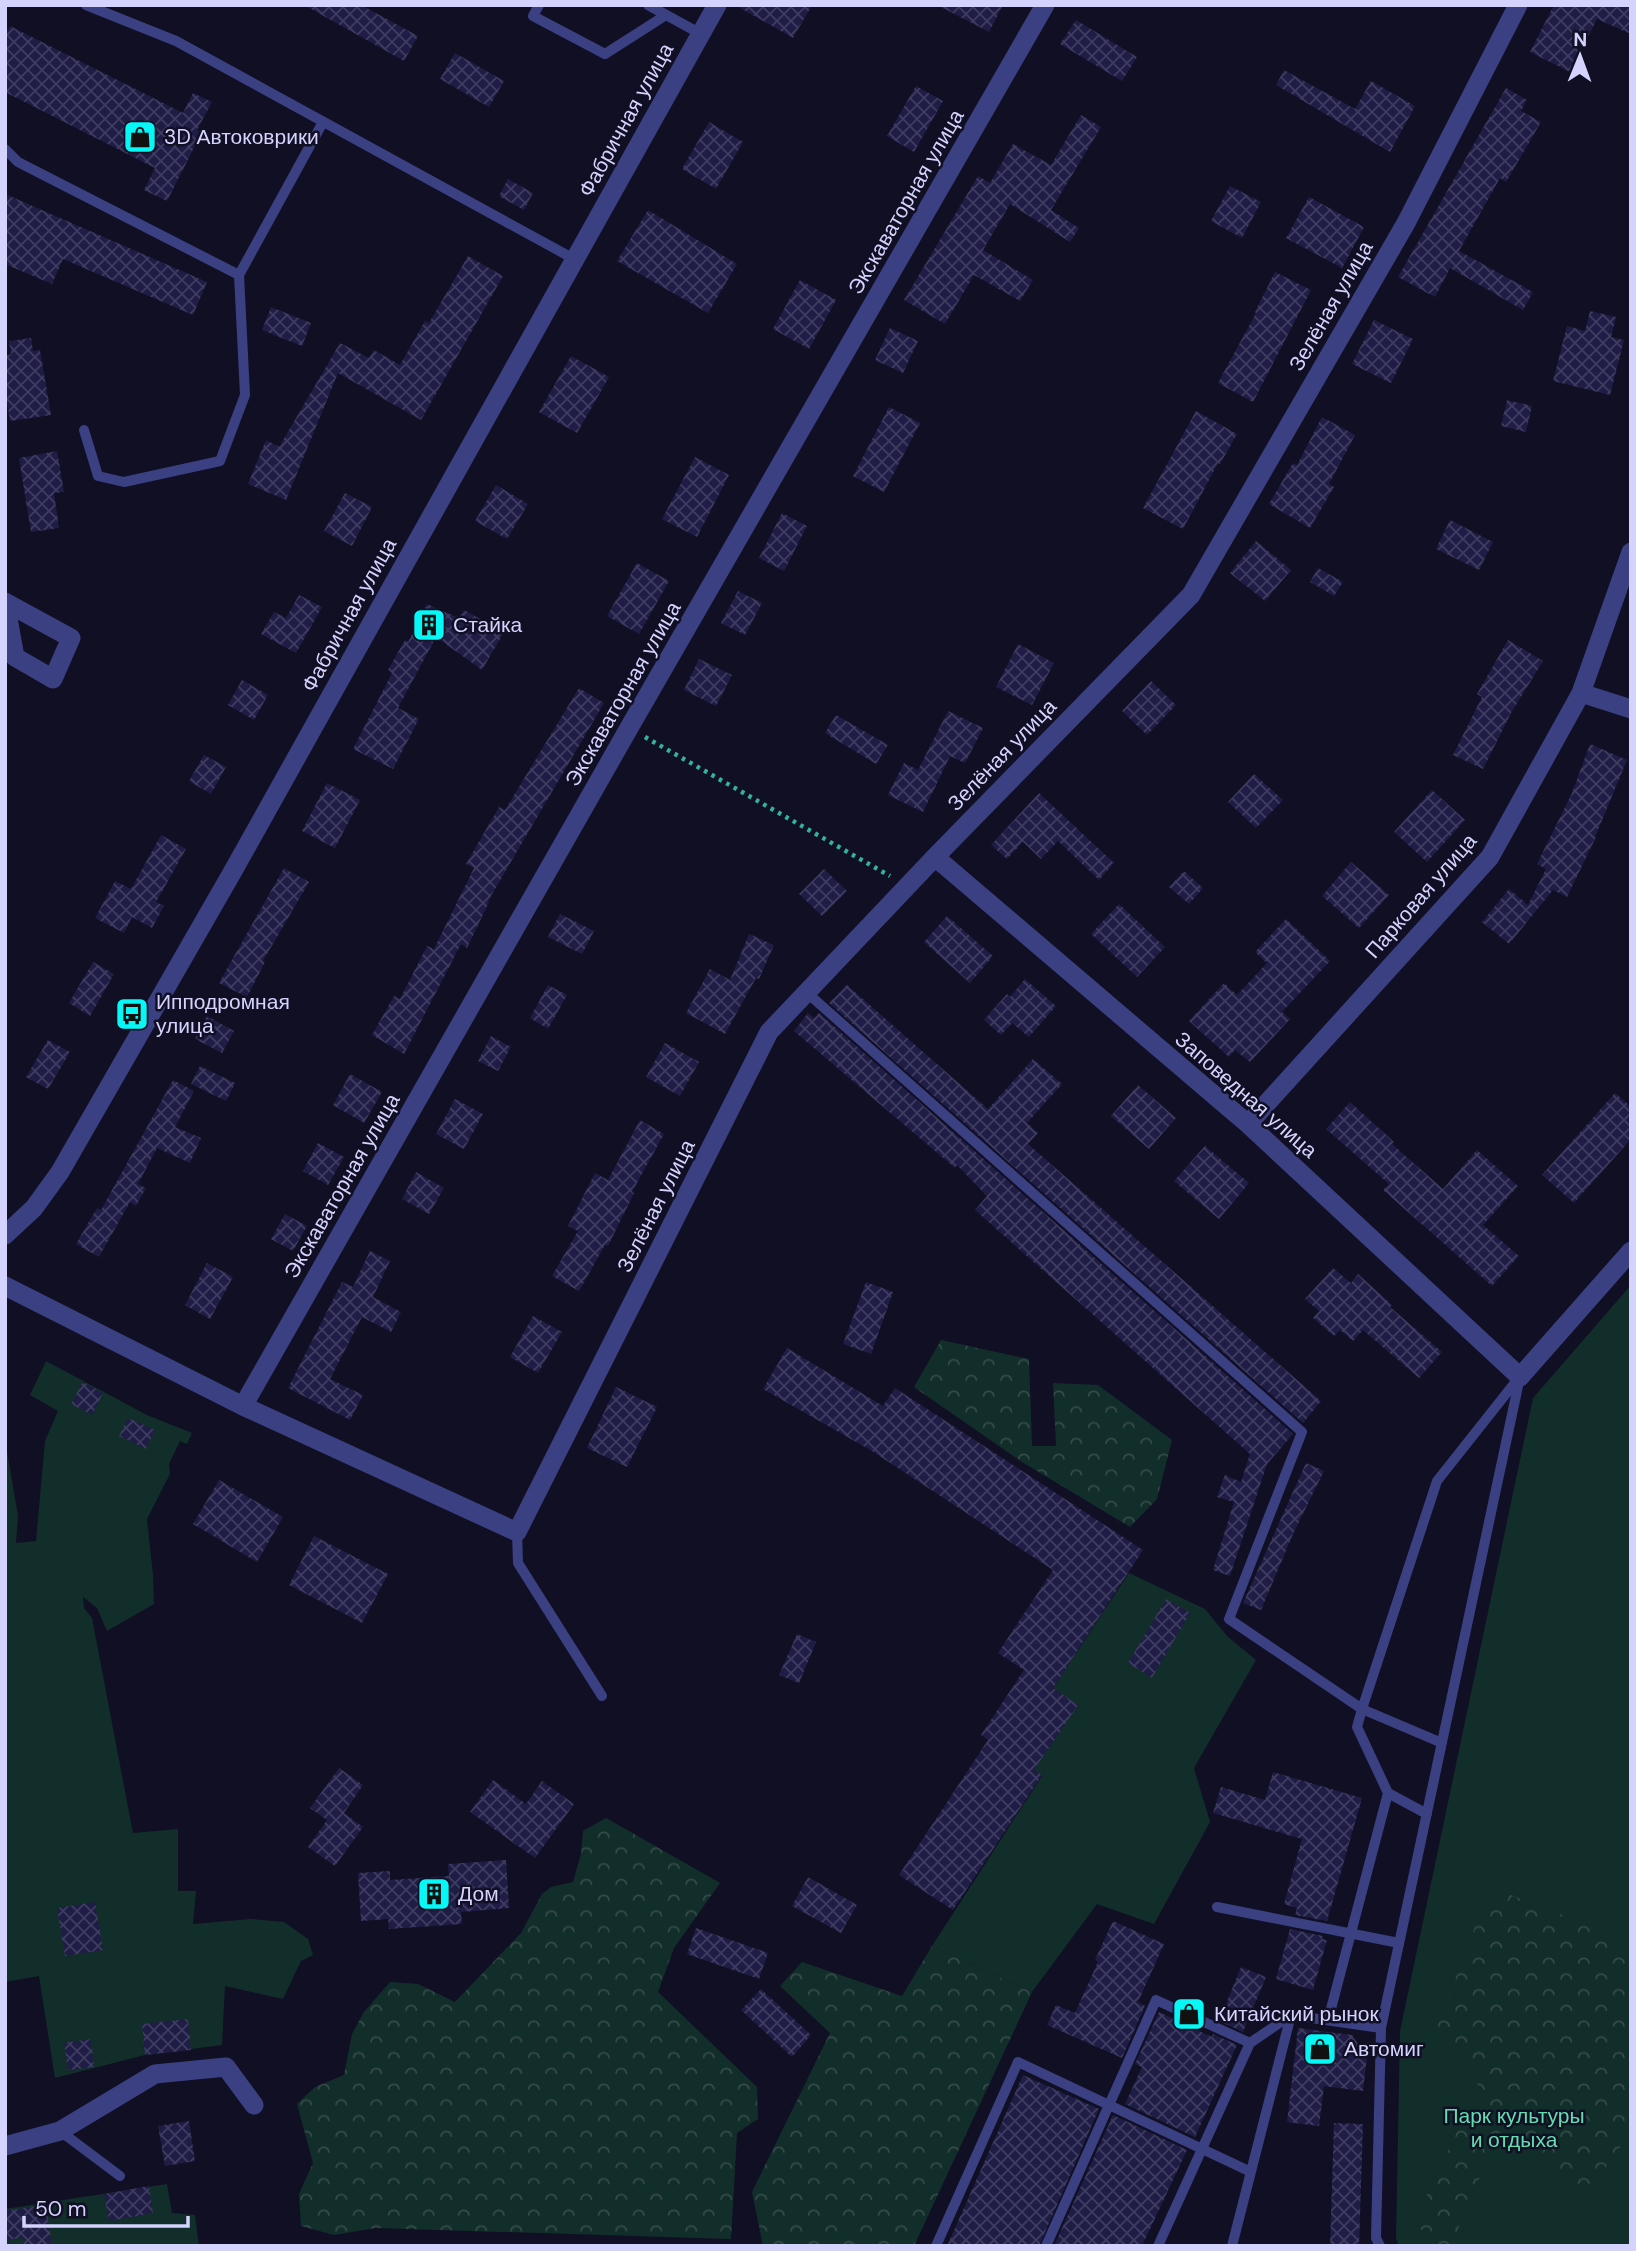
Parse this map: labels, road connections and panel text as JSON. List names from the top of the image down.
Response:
{
  "streets": {
    "street": [
      "Фабричная улица",
      "Экскаваторная улица",
      "Зелёная улица",
      "Парковая улица",
      "Заповедная улица"
    ]
  },
  "crossings": [
    ["Зелёная улица", "Заповедная улица"],
    ["Парковая улица", "Заповедная улица"]
  ],
  "parks": ["Парк культуры и отдыха"],
  "places": {
    "shop": ["3D Автоковрики", "Китайский рынок", "Автомиг"],
    "building": ["Стайка", "Дом"],
    "bus stop": ["Ипподромная улица"]
  },
  "scale_bar": "50 m",
  "north": "top"
}
